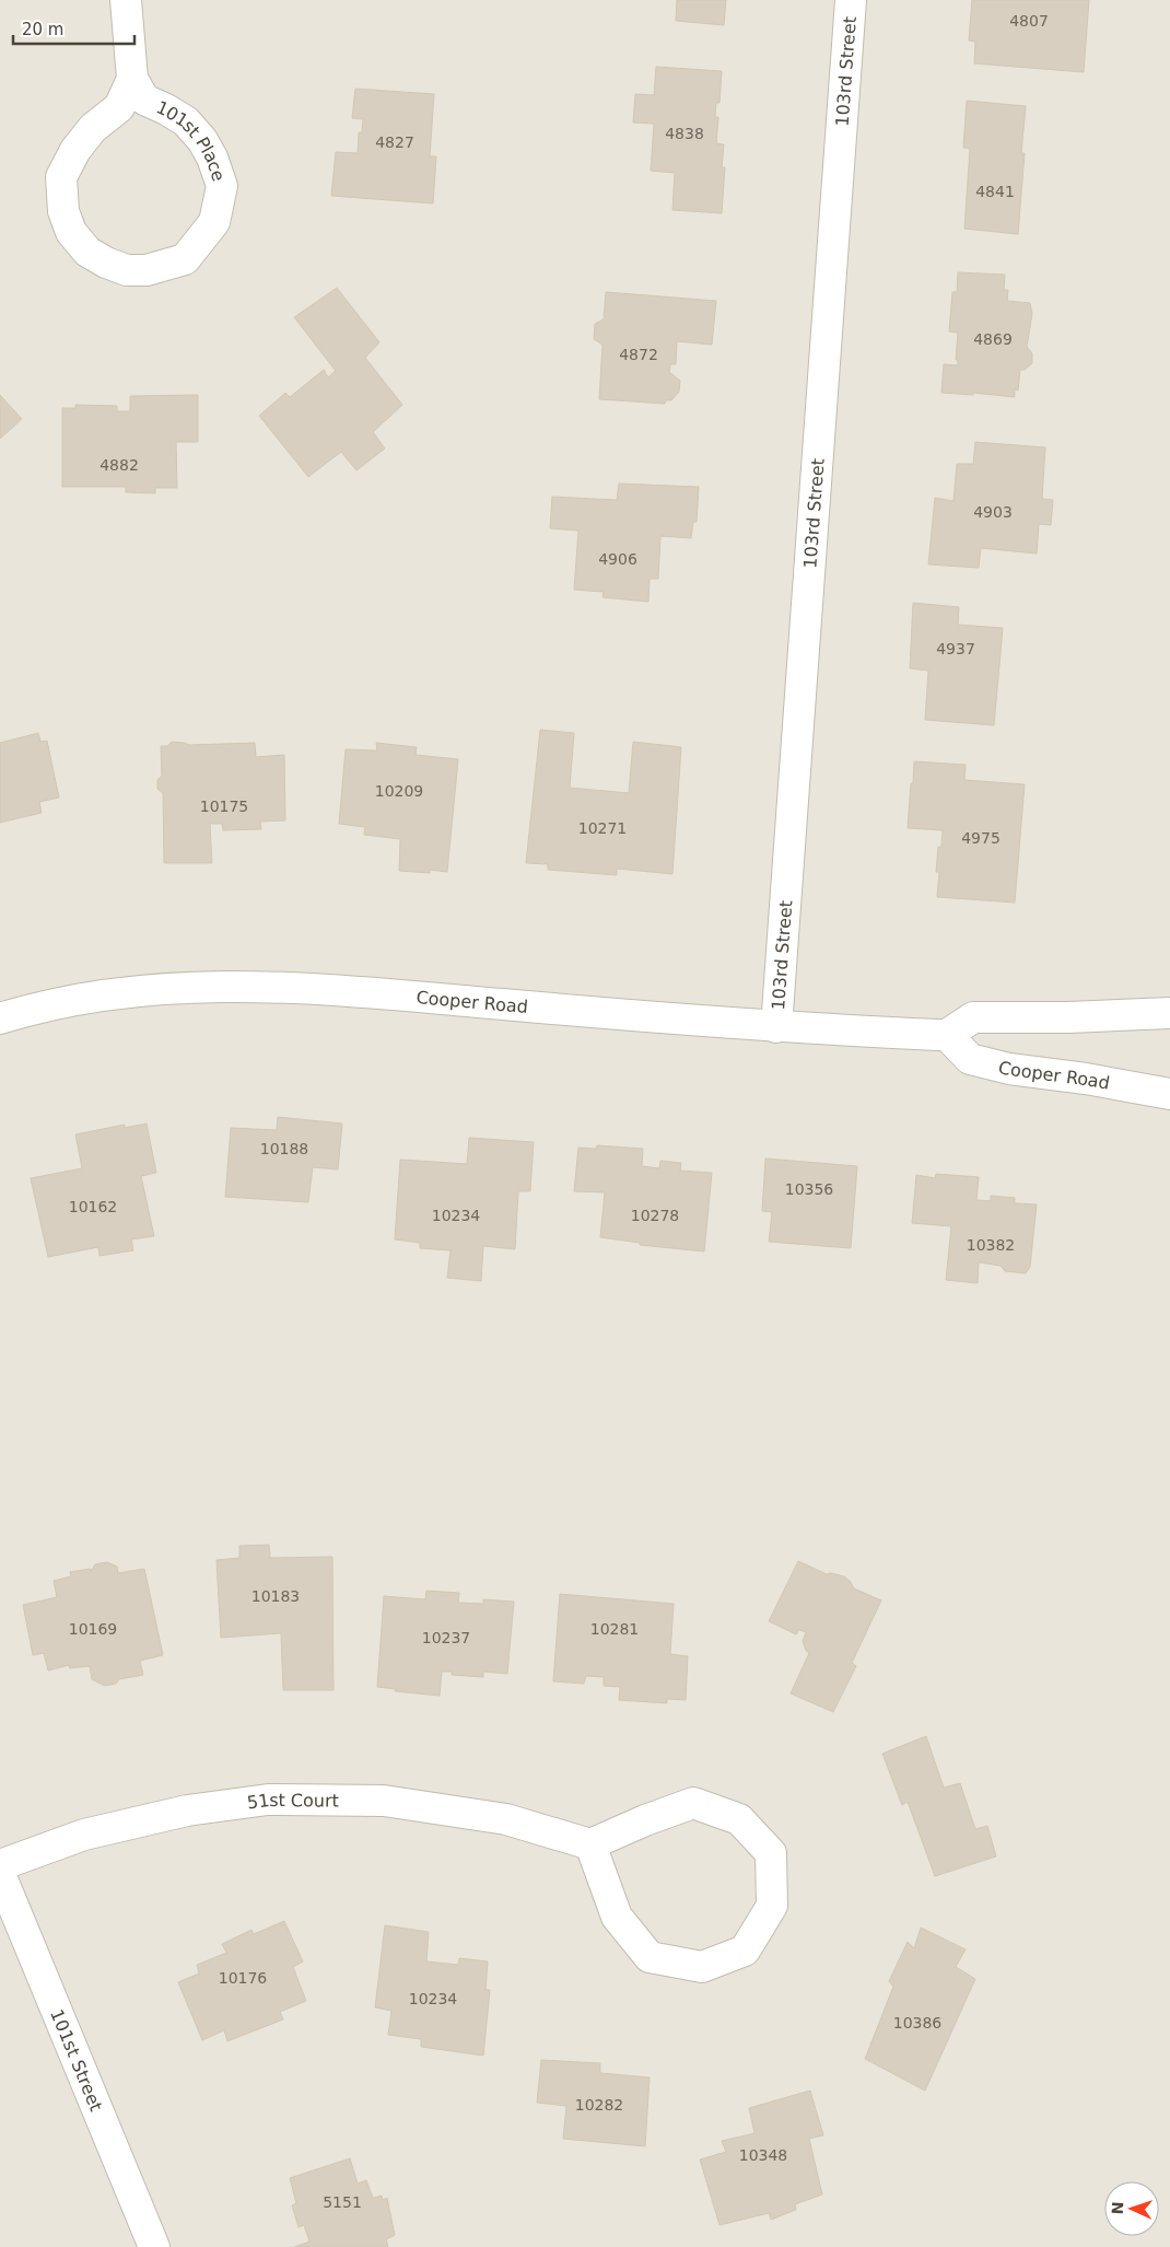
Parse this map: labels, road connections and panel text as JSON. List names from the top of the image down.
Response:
{
  "streets": {
    "street": [
      "103rd Street",
      "101st Place",
      "Cooper Road",
      "51st Court",
      "101st Street"
    ]
  },
  "crossings": [
    ["103rd Street", "Cooper Road"]
  ],
  "house_numbers": [
    "4807",
    "4838",
    "4827",
    "4841",
    "4869",
    "4872",
    "4882",
    "4903",
    "4906",
    "4937",
    "10209",
    "10175",
    "10271",
    "4975",
    "10188",
    "10356",
    "10162",
    "10234",
    "10278",
    "10382",
    "10183",
    "10169",
    "10281",
    "10237",
    "10176",
    "10234",
    "10386",
    "10282",
    "10348",
    "5151"
  ],
  "scale_bar": "20 m",
  "north": "left"
}
